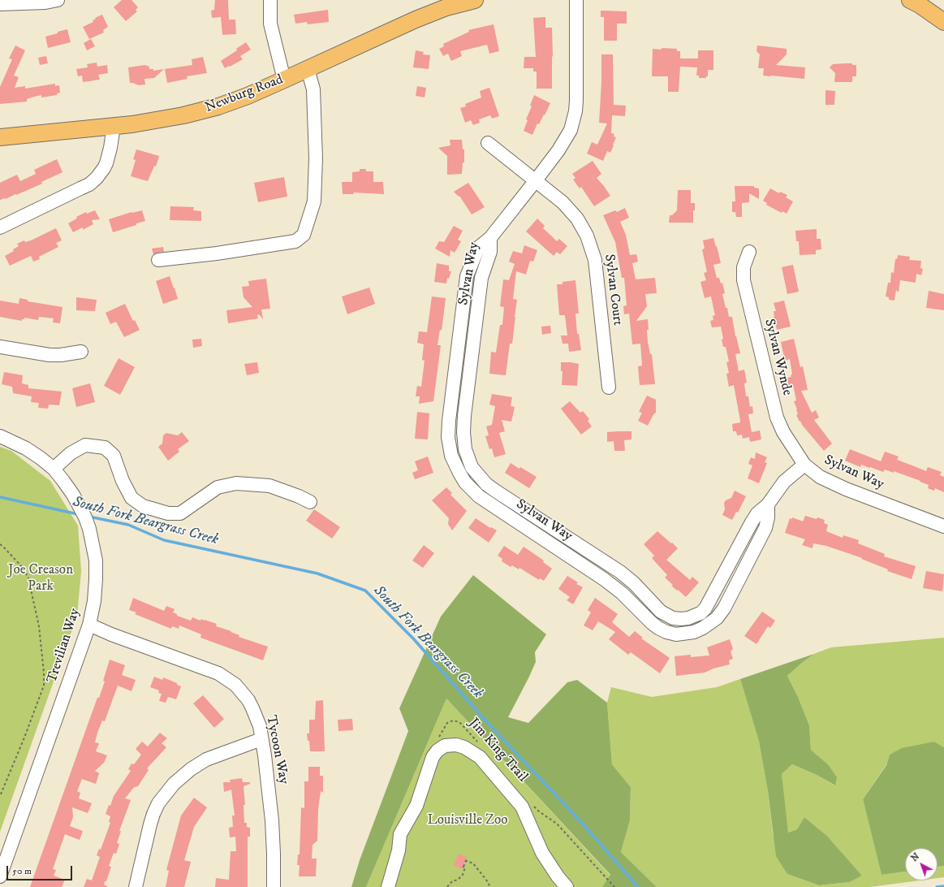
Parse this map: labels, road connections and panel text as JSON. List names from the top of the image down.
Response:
{
  "streets": {
    "main road": ["Newburg Road"],
    "street": [
      "Sylvan Way",
      "Sylvan Court",
      "Sylvan Wynde",
      "Trevilian Way",
      "Tycoon Way"
    ],
    "path": ["Jim King Trail"]
  },
  "crossings": [
    ["Sylvan Way", "Sylvan Court"],
    ["Sylvan Way", "Sylvan Wynde"],
    ["Trevilian Way", "Tycoon Way"]
  ],
  "water": ["South Fork Beargrass Creek"],
  "parks": ["Joe Creason Park", "Louisville Zoo"],
  "scale_bar": "50 m",
  "north": "top left"
}
